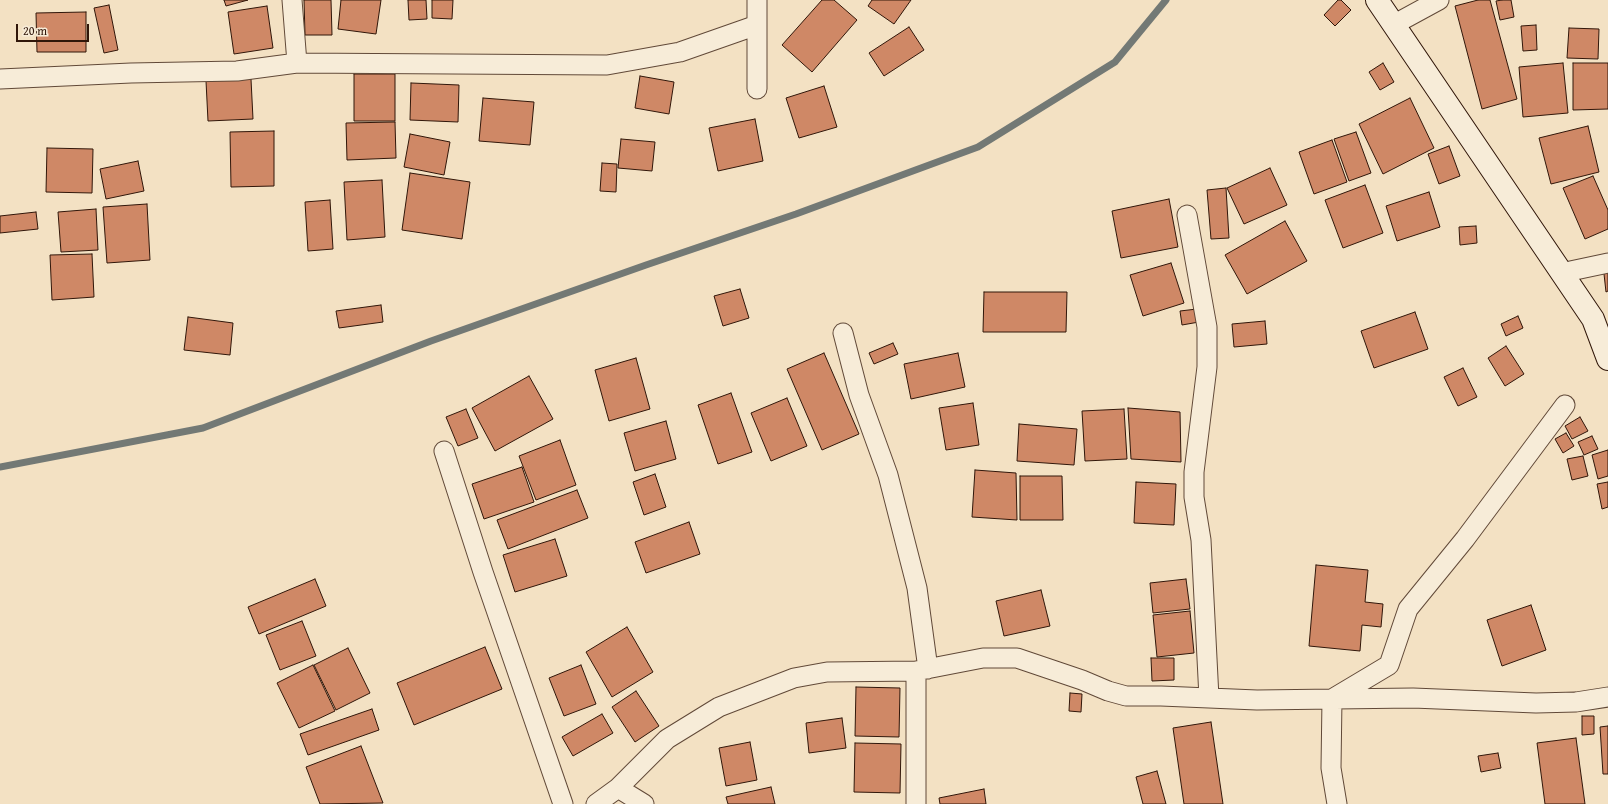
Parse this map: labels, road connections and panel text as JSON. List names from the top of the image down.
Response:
{
  "scale_bar": "20 m"
}
